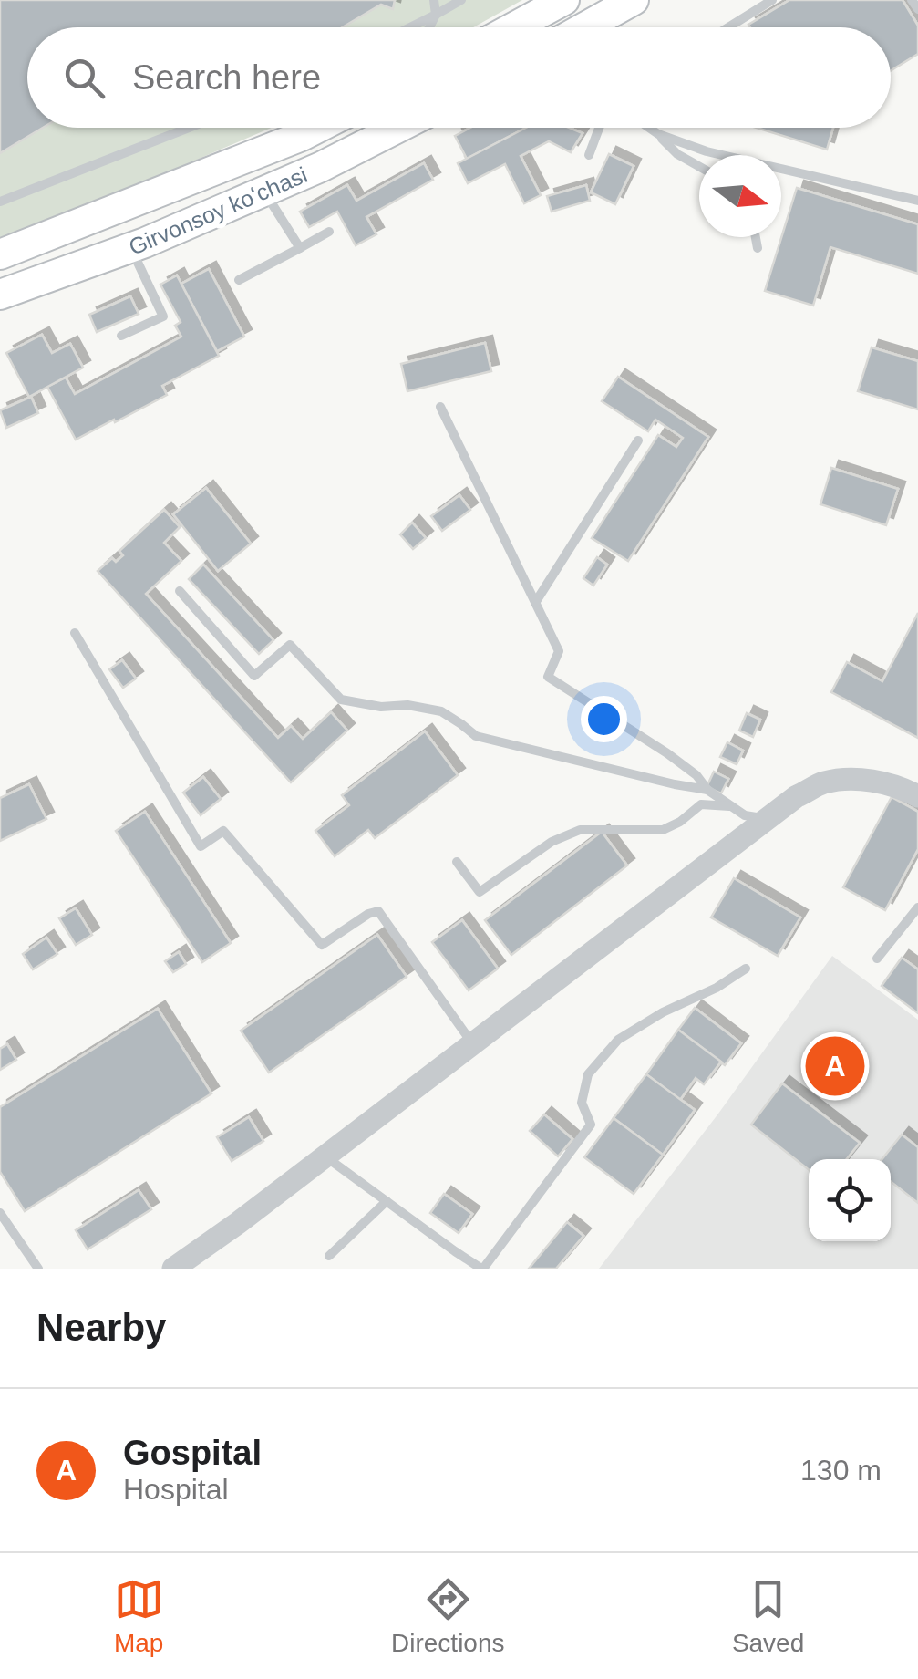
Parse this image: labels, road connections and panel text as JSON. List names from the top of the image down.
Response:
{
  "streets": {
    "main road": ["Girvonsoy koʻchasi"]
  },
  "north": "right",
  "page": {
    "search": "Search here",
    "pins": "A",
    "heading": "Nearby",
    "list": [
      {
        "mark": "A",
        "name": "Gospital",
        "note": "Hospital",
        "value": "130 m"
      }
    ],
    "nav": ["Map", "Directions", "Saved"]
  }
}
